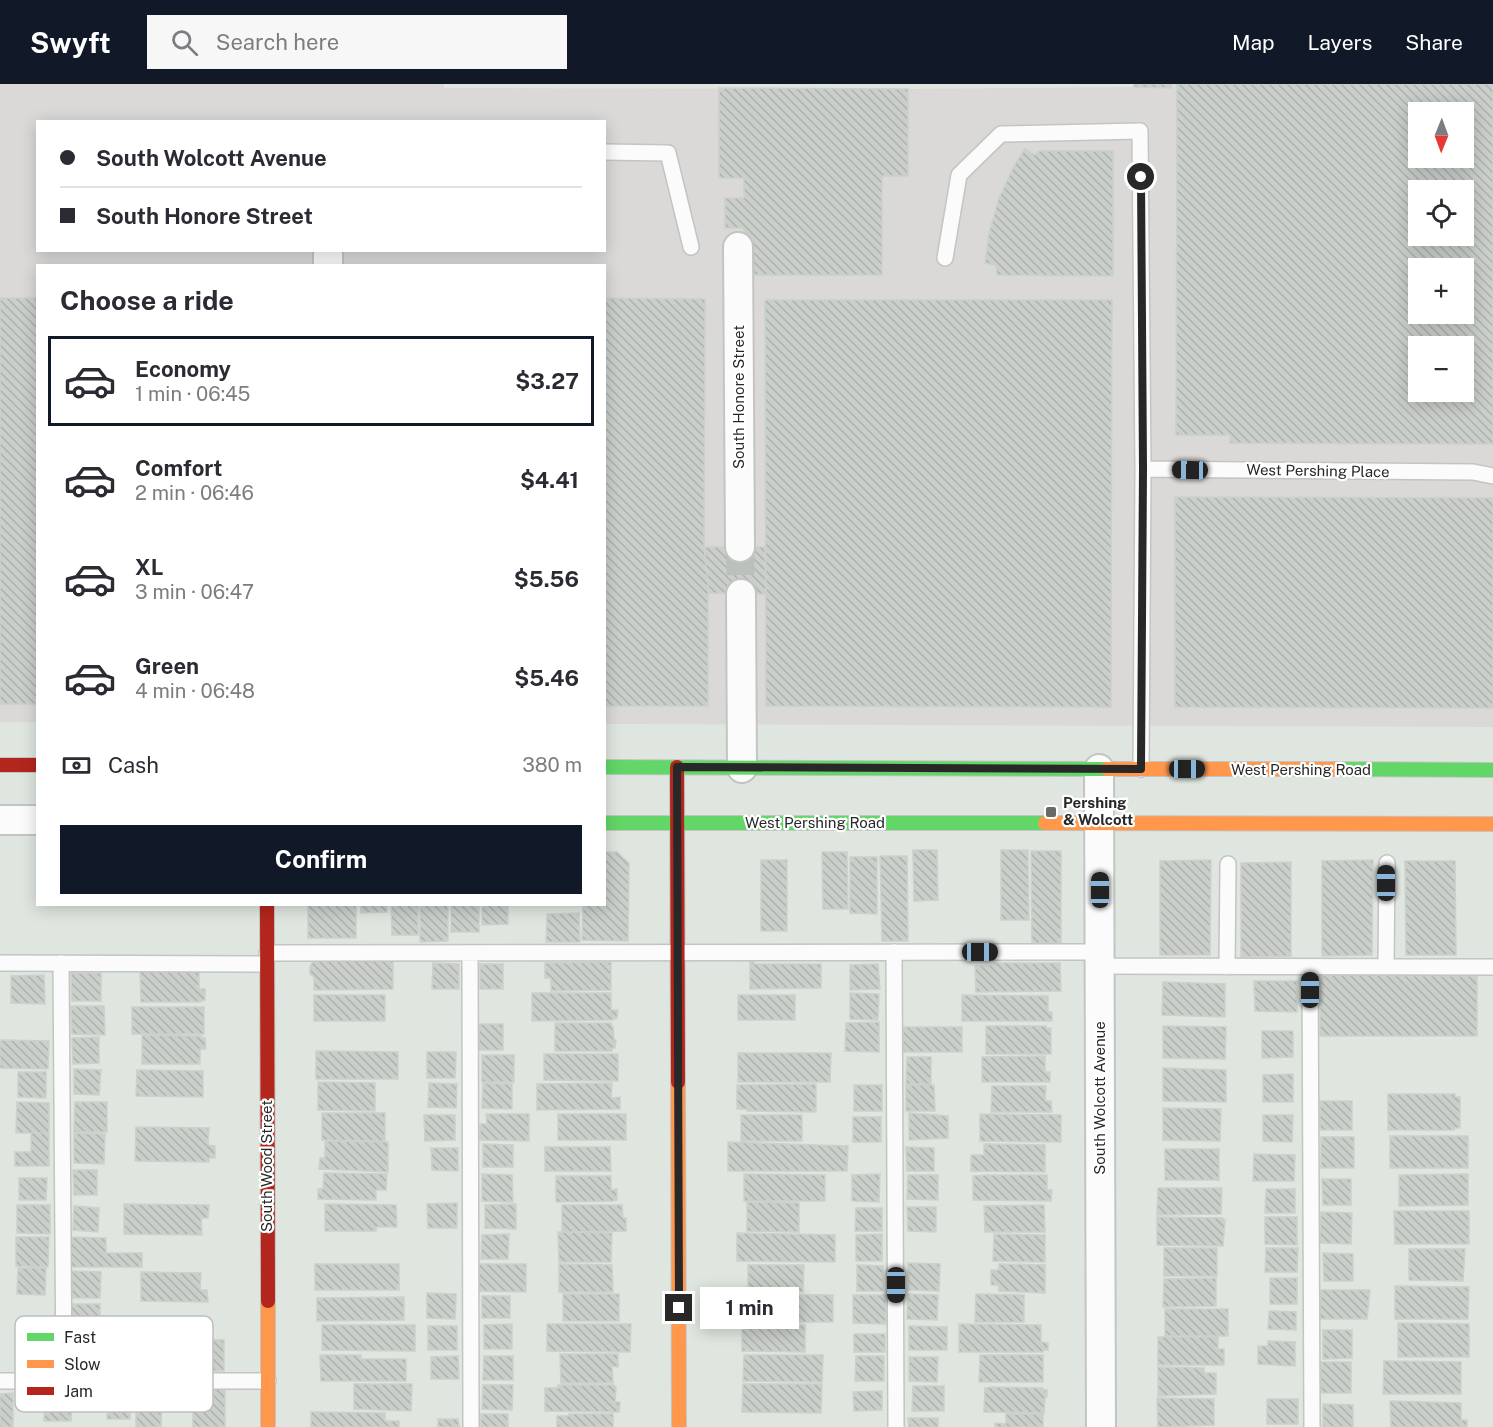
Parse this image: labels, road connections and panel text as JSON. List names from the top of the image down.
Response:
{
  "streets": {
    "street": [
      "South Honore Street",
      "West Pershing Road",
      "South Wolcott Avenue",
      "South Wood Street"
    ],
    "lane": ["West Pershing Place"]
  },
  "crossings": [
    ["West Pershing Road", "South Wolcott Avenue"]
  ],
  "places": {
    "transit": ["Pershing & Wolcott"]
  },
  "legend": ["Fast", "Slow", "Jam"],
  "north": "bottom",
  "page": {
    "header": "Swyft",
    "search": "Search here",
    "nav": ["Map", "Layers", "Share"],
    "map_buttons": ["+", "−"],
    "banner": ["South Wolcott Avenue", "South Honore Street"],
    "heading": "Choose a ride",
    "list": [
      {
        "name": "Economy",
        "note": "1 min · 06:45",
        "value": "$3.27"
      },
      {
        "name": "Comfort",
        "note": "2 min · 06:46",
        "value": "$4.41"
      },
      {
        "name": "XL",
        "note": "3 min · 06:47",
        "value": "$5.56"
      },
      {
        "name": "Green",
        "note": "4 min · 06:48",
        "value": "$5.46"
      }
    ],
    "pay": ["Cash", "380 m"],
    "buttons": "Confirm",
    "bubble": "1 min"
  }
}
